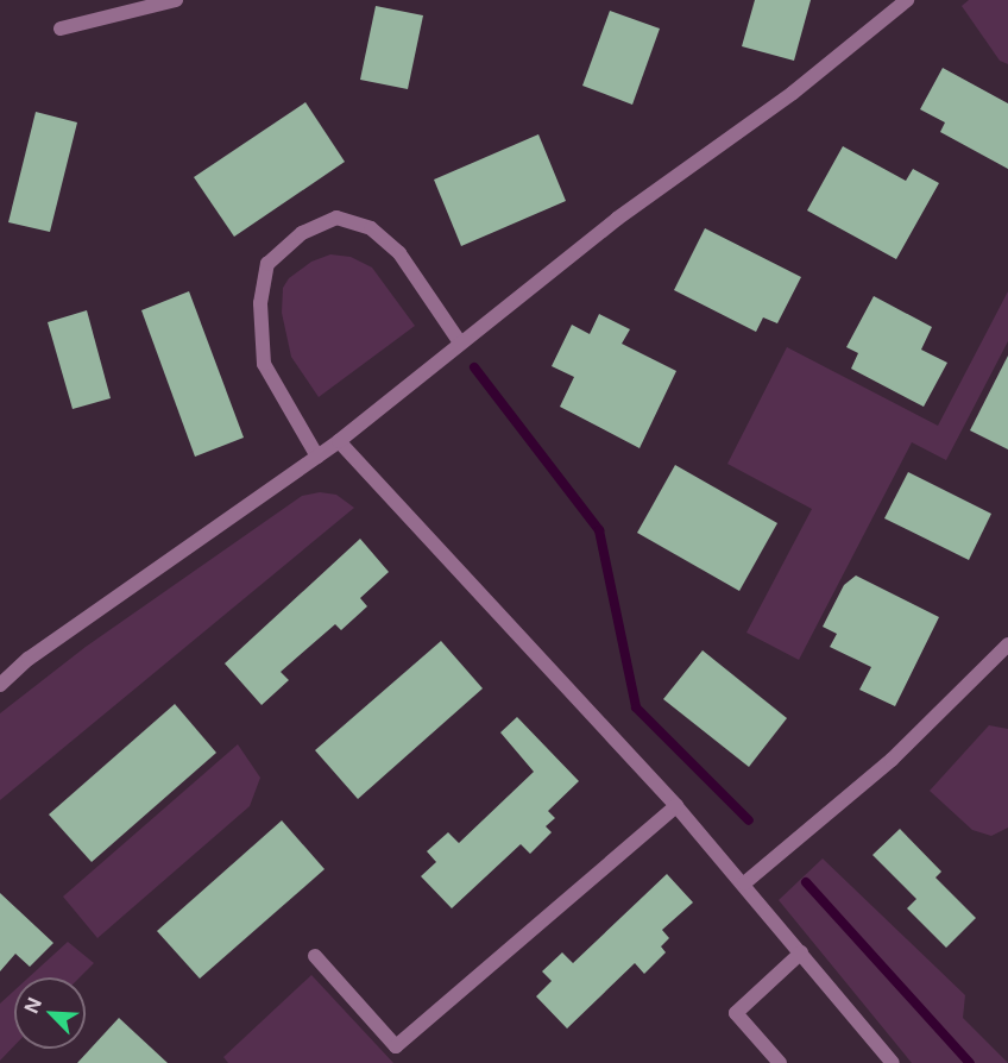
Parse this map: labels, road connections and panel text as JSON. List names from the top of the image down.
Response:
{
  "north": "top left"
}
